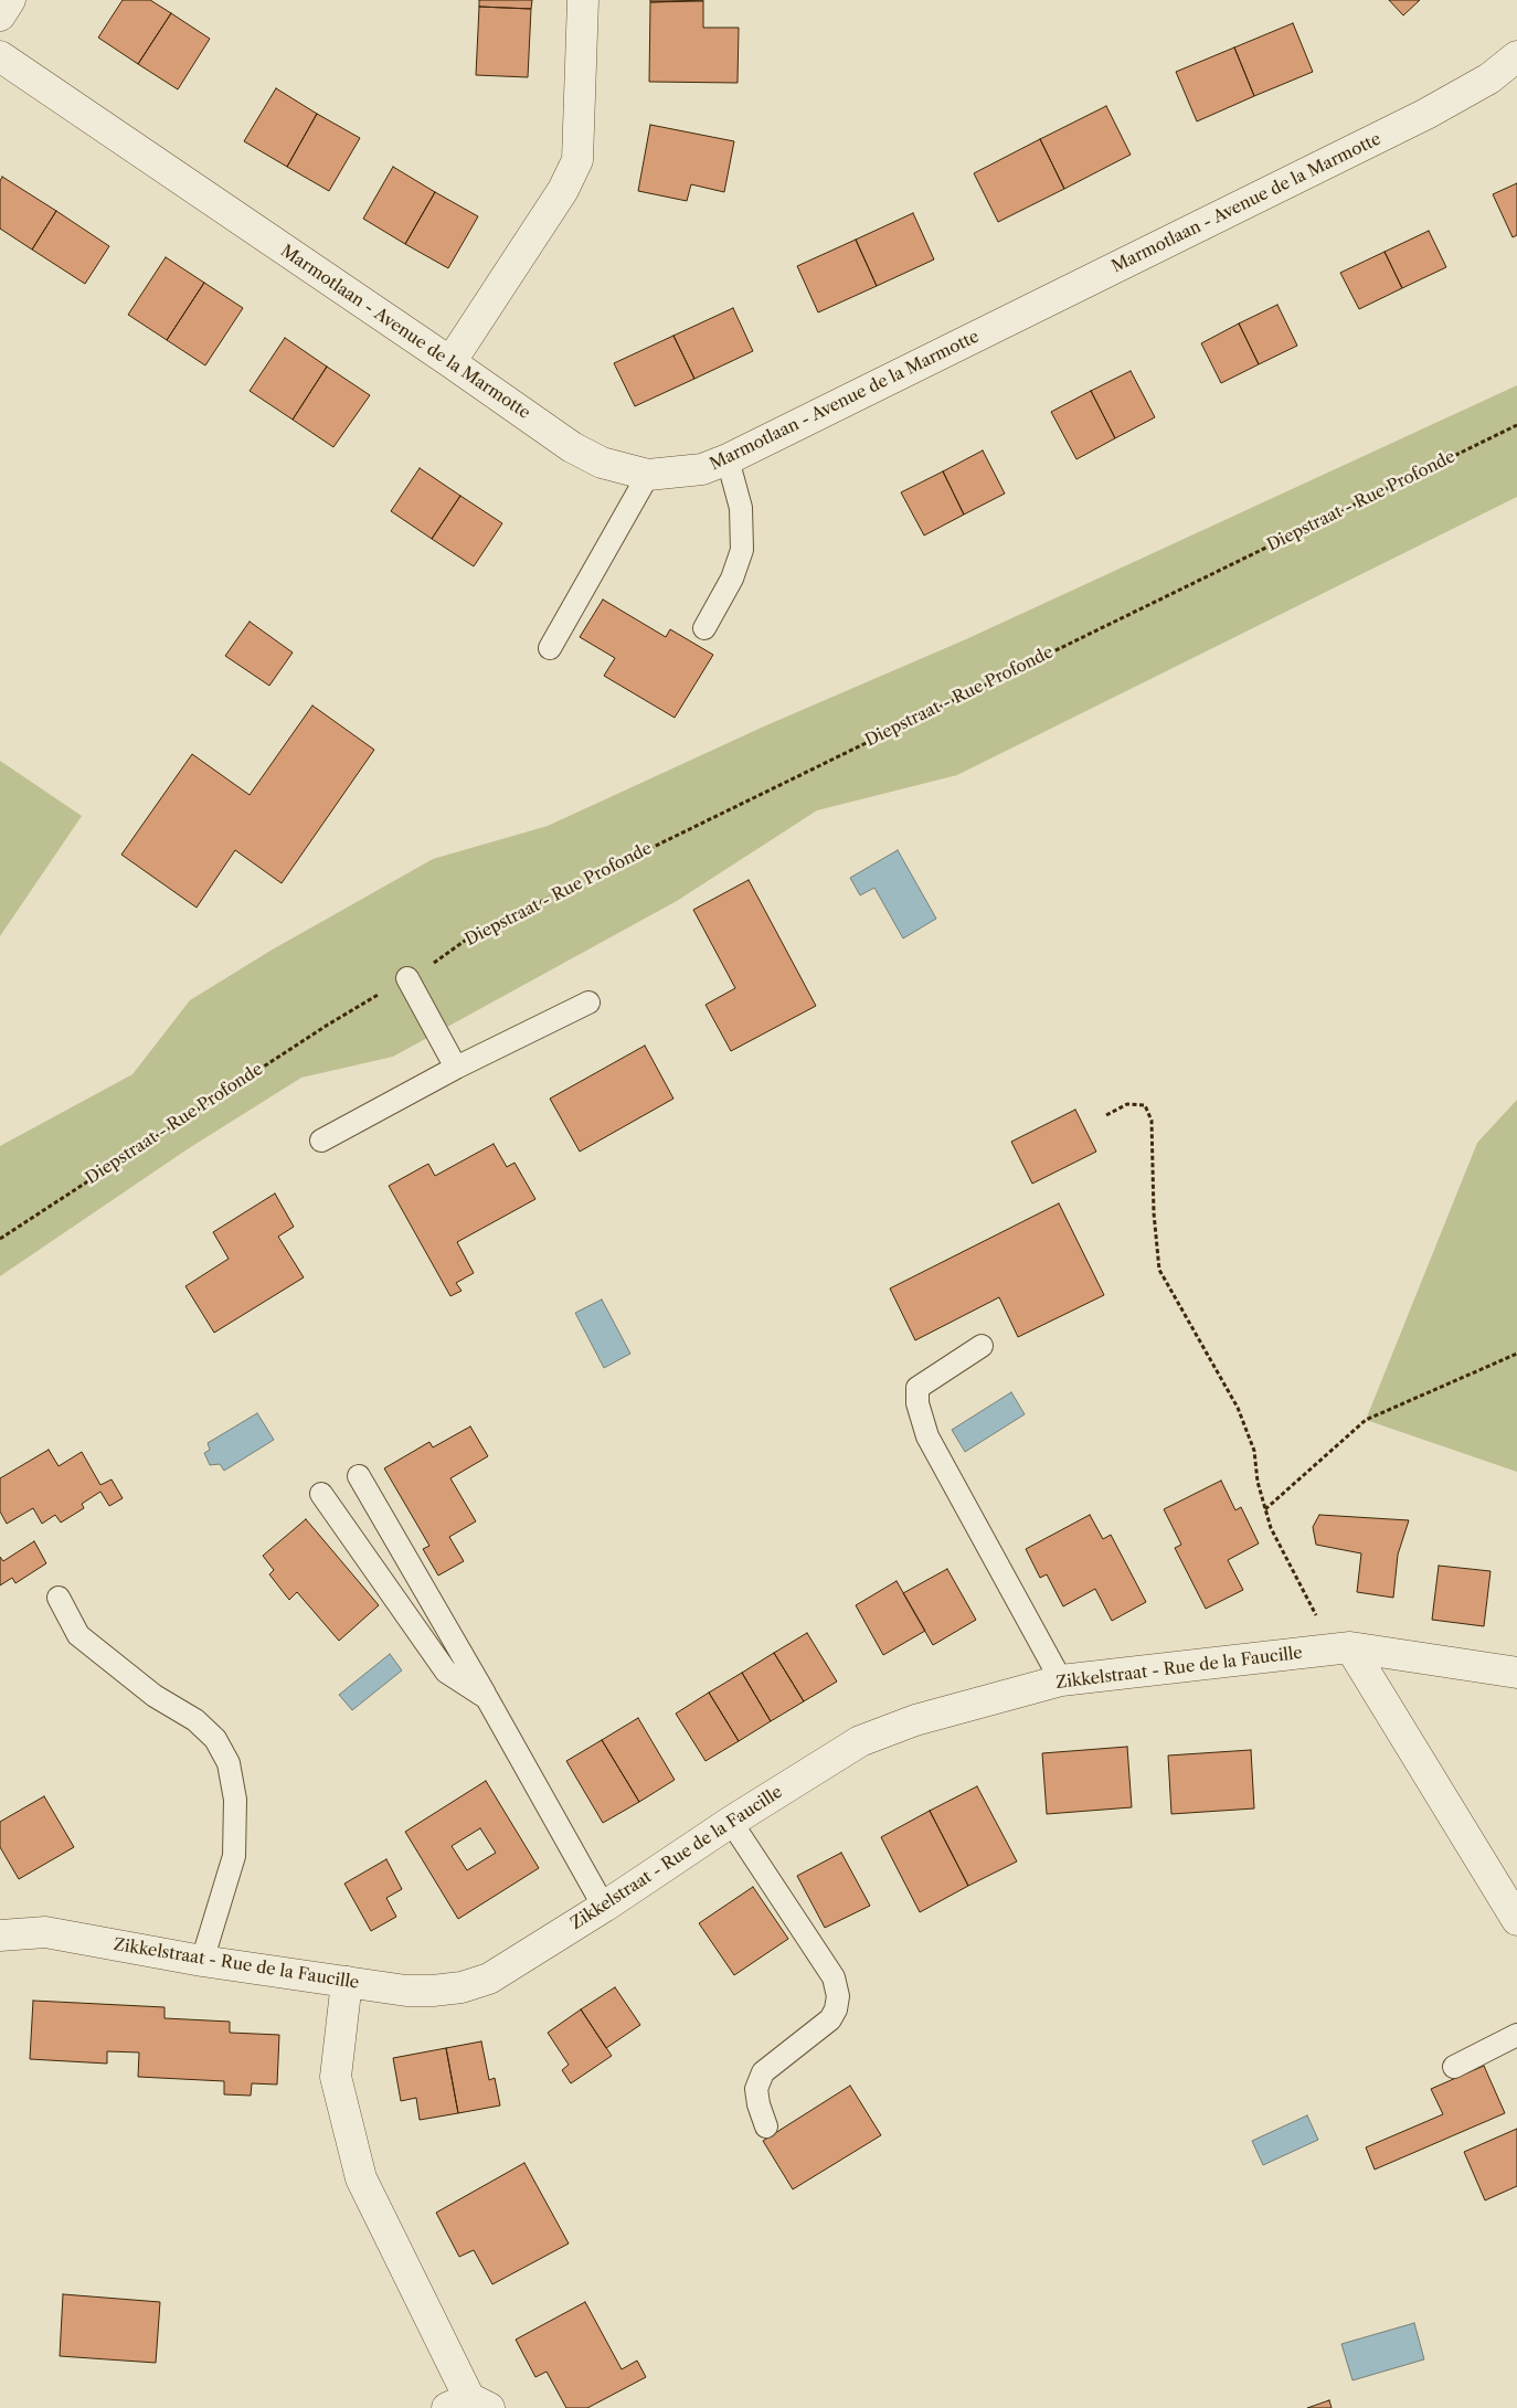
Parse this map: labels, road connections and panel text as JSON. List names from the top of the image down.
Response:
{
  "streets": {
    "street": ["Marmotlaan - Avenue de la Marmotte", "Zikkelstraat - Rue de la Faucille"],
    "path": ["Diepstraat - Rue Profonde"]
  }
}
